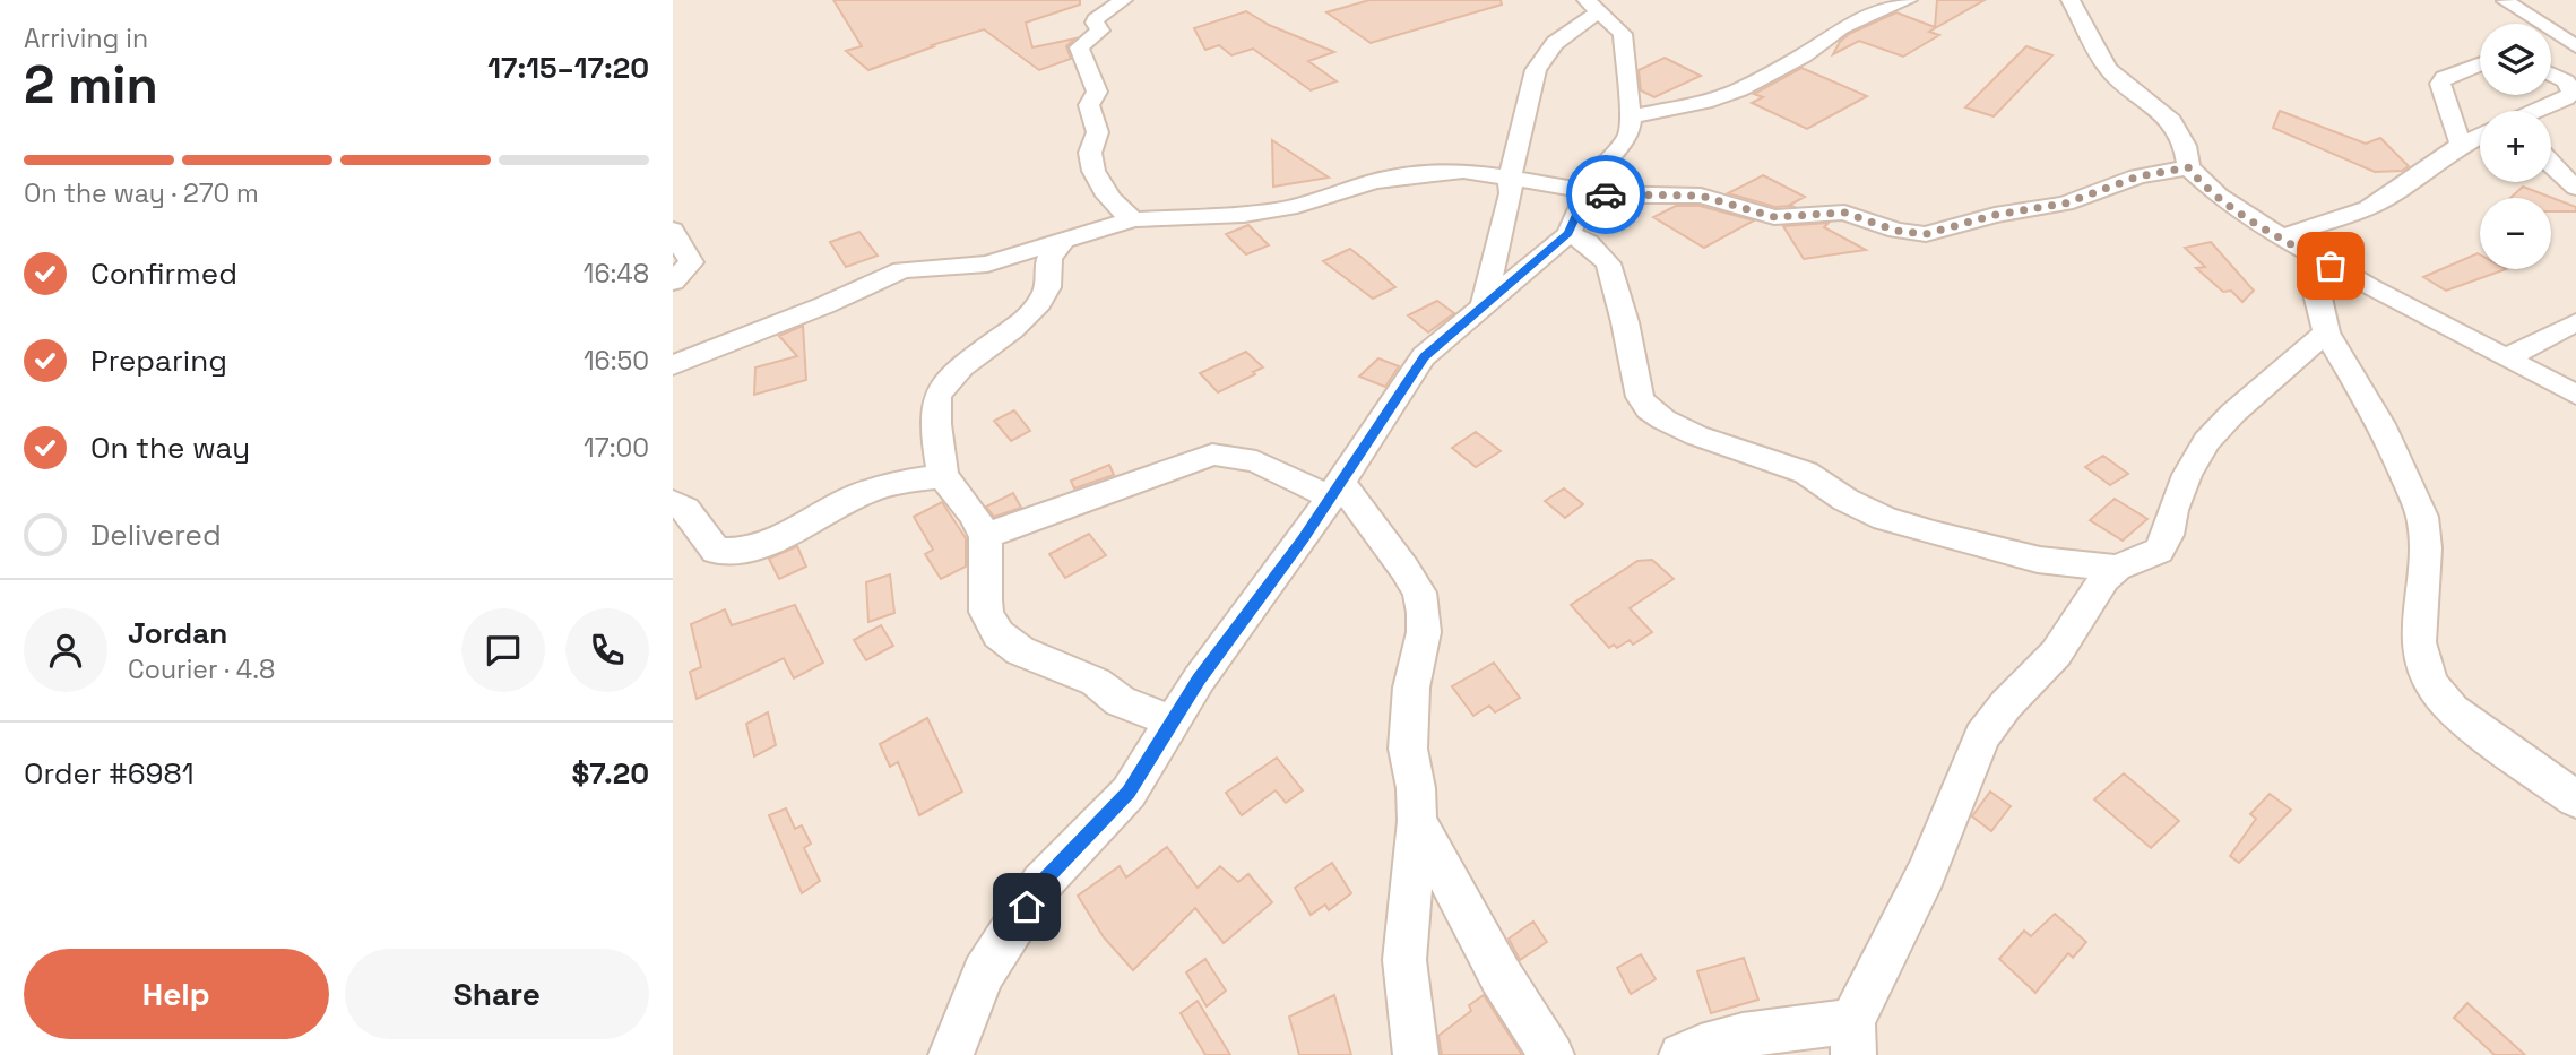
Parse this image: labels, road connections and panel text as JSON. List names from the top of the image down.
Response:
{
  "page": {
    "heading": ["2 min", "Arriving in", "17:15–17:20"],
    "panel": [
      "Jordan",
      "Courier · 4.8",
      "Order #6981",
      "$7.20"
    ],
    "map_buttons": ["+", "−"],
    "bar": "On the way · 270 m",
    "list": [
      ["Confirmed", "16:48"],
      ["Preparing", "16:50"],
      ["On the way", "17:00"],
      "Delivered"
    ],
    "buttons": ["Help", "Share"]
  }
}
